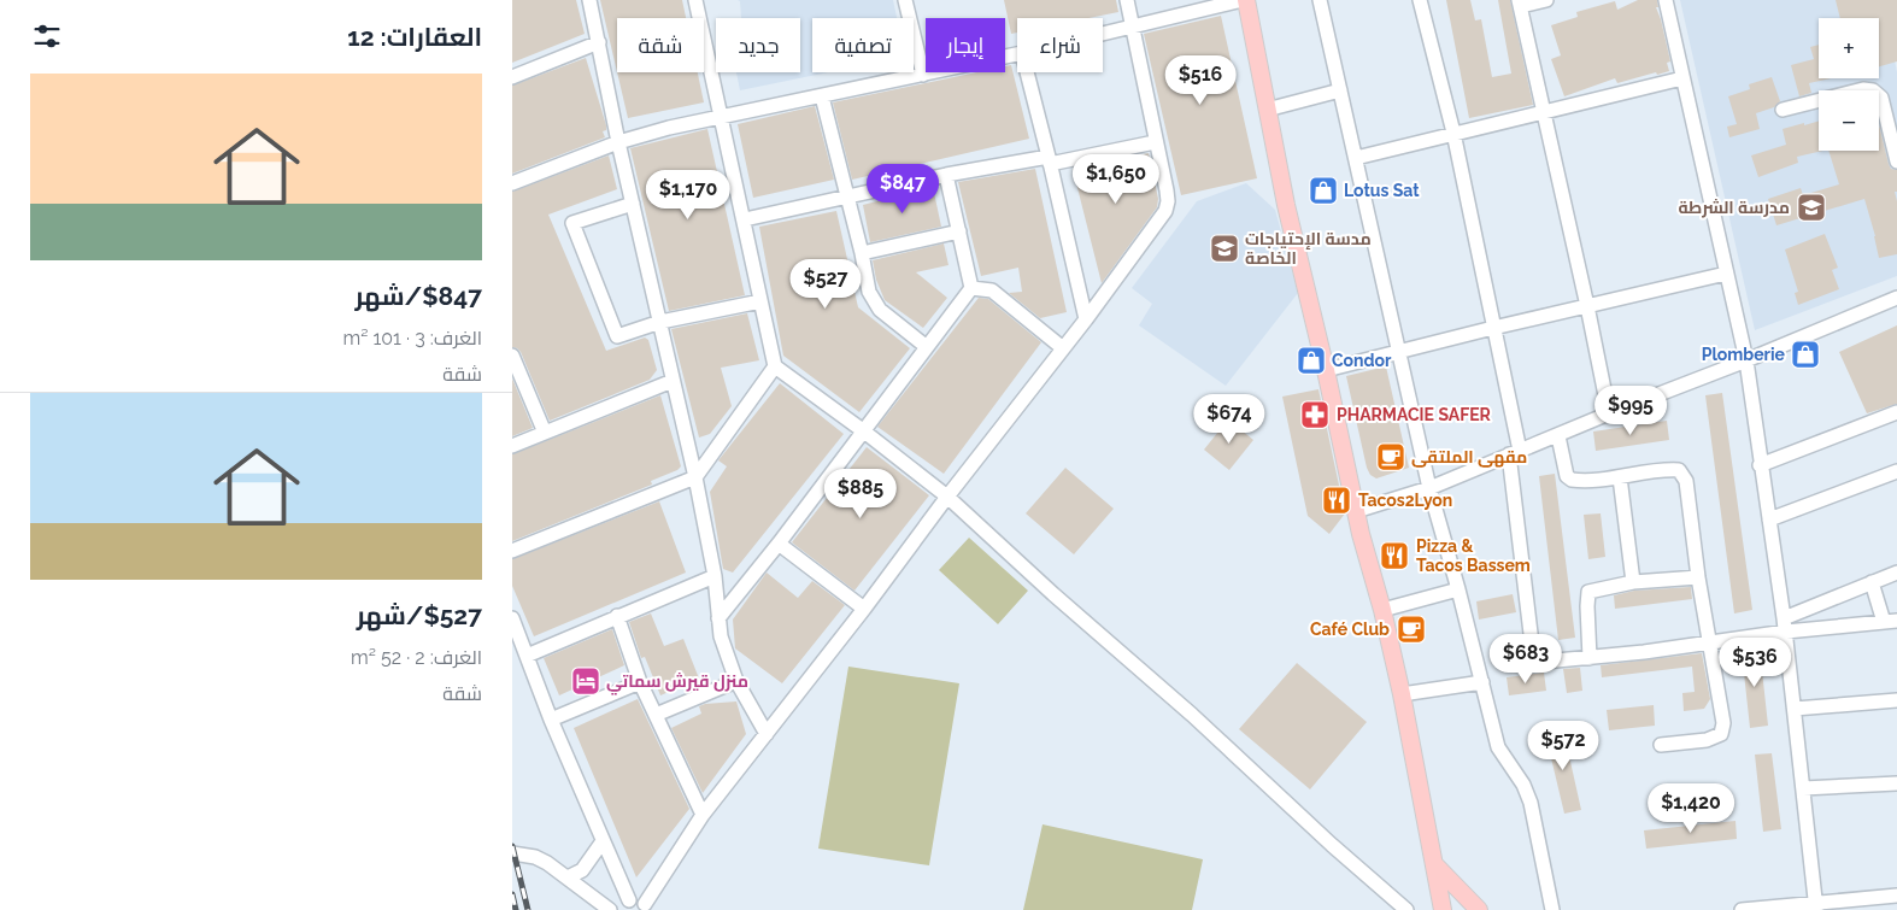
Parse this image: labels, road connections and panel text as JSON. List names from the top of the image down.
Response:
{
  "places": {
    "shop": ["Lotus Sat", "Plomberie", "Condor"],
    "school or university": ["مدرسة الشرطة", "مدسة الإحتياجات الخاصة"],
    "pharmacy": ["PHARMACIE SAFER"],
    "cafe": ["مقهى الملتقى", "Café Club"],
    "restaurant": ["Tacos2Lyon", "Pizza & Tacos Bassem"],
    "hotel": ["منزل قيرش سماتي"]
  },
  "page": {
    "heading": "العقارات: 12",
    "map_buttons": ["+", "−"],
    "chip": [
      "شراء",
      "إيجار",
      "تصفية",
      "جديد",
      "شقة"
    ],
    "price": [
      "$516",
      "$1,650",
      "$847",
      "$1,170",
      "$527",
      "$995",
      "$674",
      "$885",
      "$683",
      "$536",
      "$572",
      "$1,420"
    ],
    "list": [
      {
        "name": "$847/شهر",
        "note": "الغرف: 3 · 101 m² · شقة"
      },
      {
        "name": "$527/شهر",
        "note": "الغرف: 2 · 52 m² · شقة"
      }
    ]
  }
}
